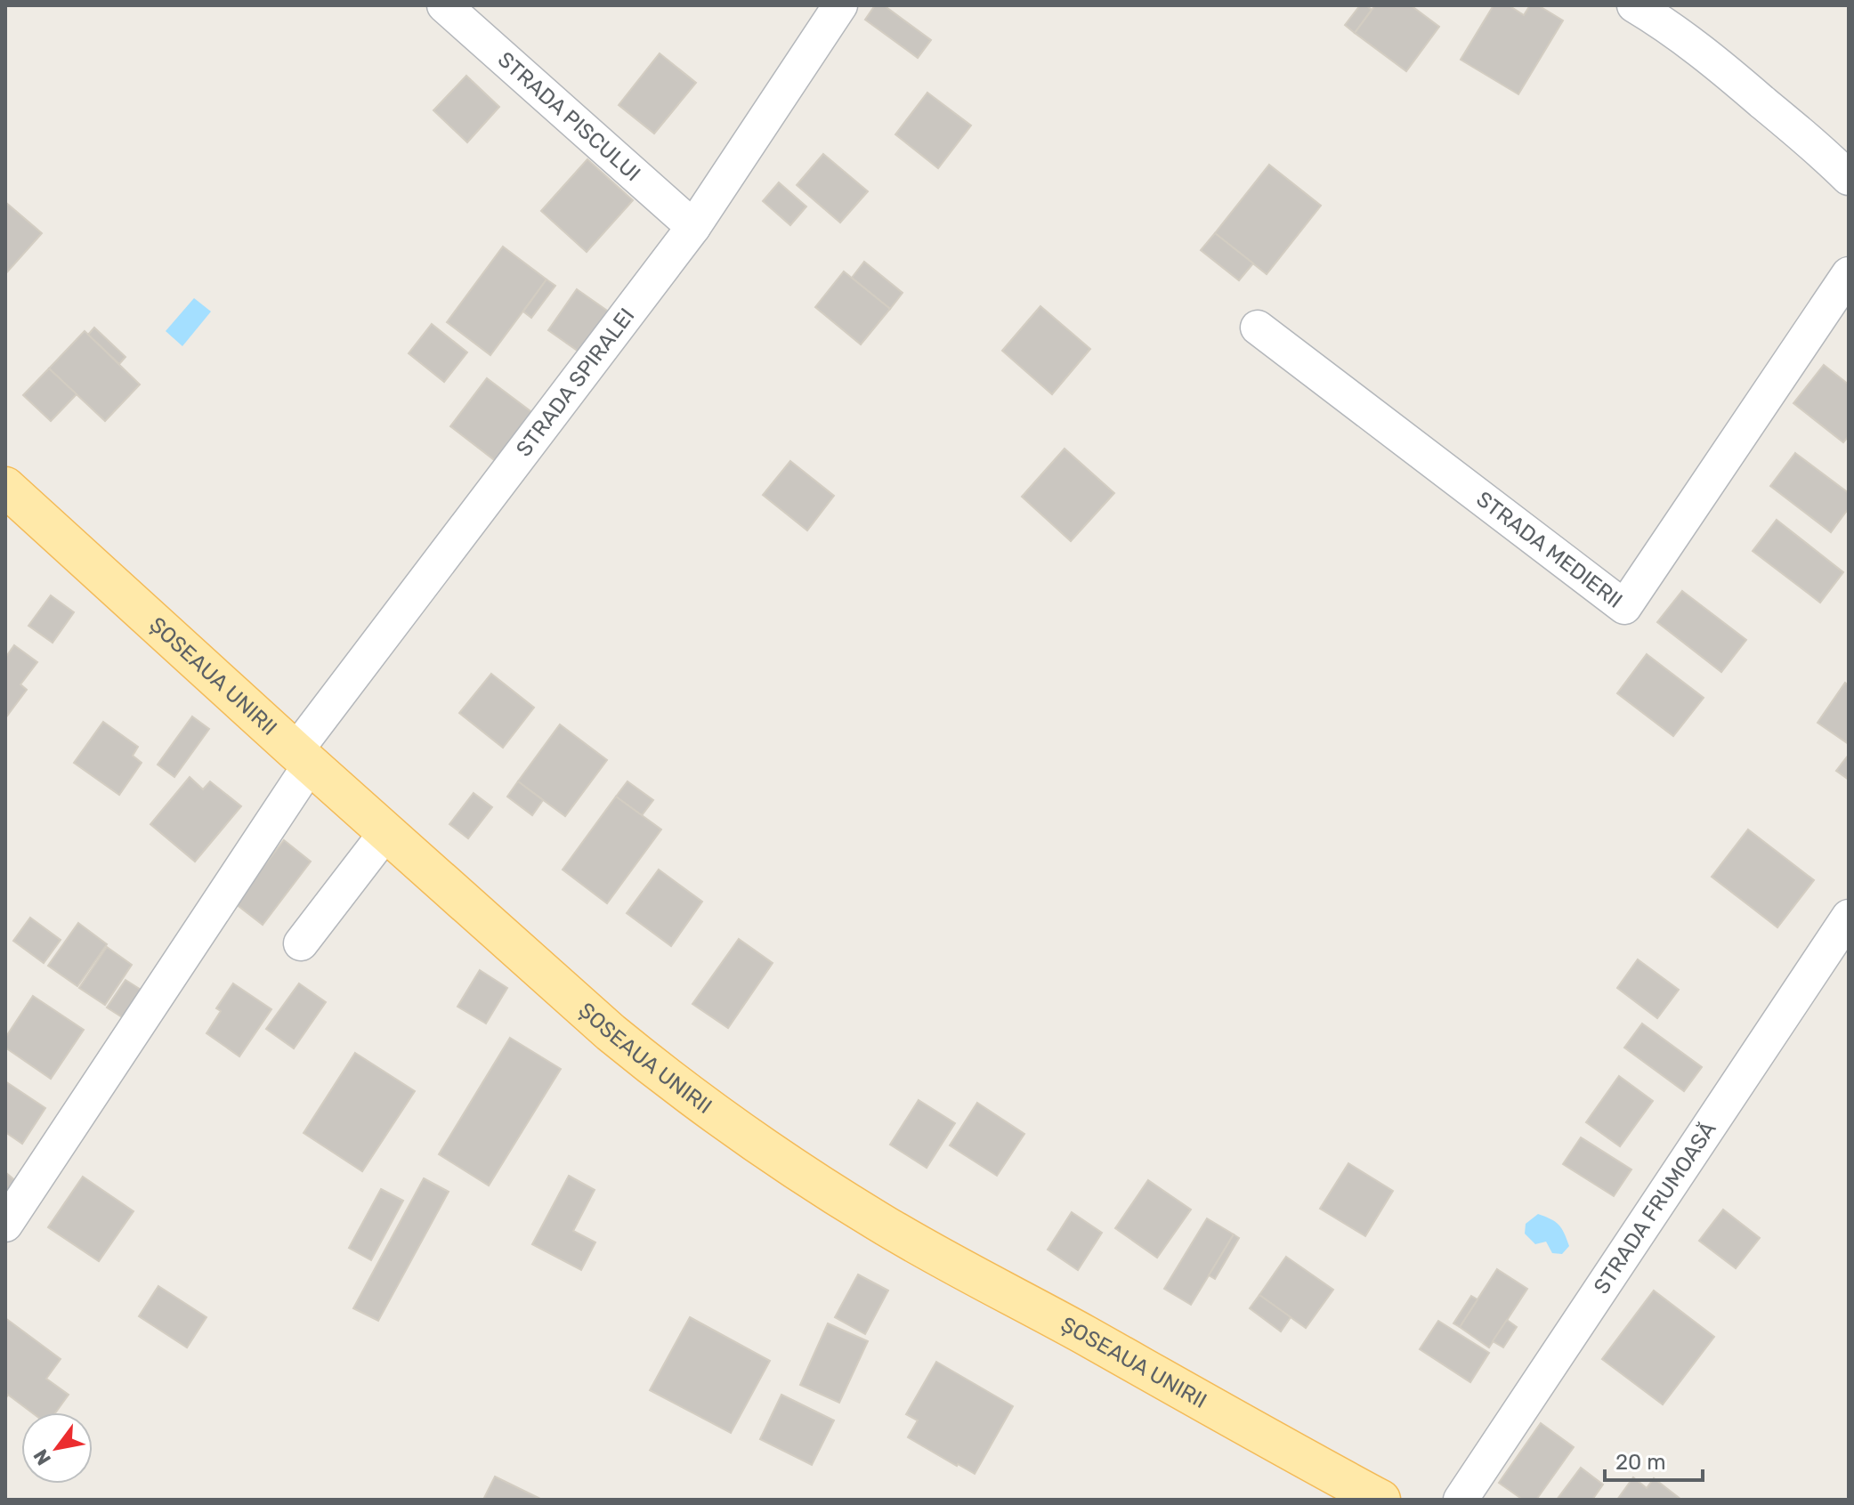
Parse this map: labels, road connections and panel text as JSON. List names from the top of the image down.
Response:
{
  "streets": {
    "main road": ["ȘOSEAUA UNIRII"],
    "street": [
      "STRADA PISCULUI",
      "STRADA SPIRALEI",
      "STRADA MEDIERII",
      "STRADA FRUMOASĂ"
    ]
  },
  "crossings": [
    ["STRADA PISCULUI", "STRADA SPIRALEI"],
    ["STRADA SPIRALEI", "ȘOSEAUA UNIRII"]
  ],
  "scale_bar": "20 m",
  "north": "bottom left"
}
